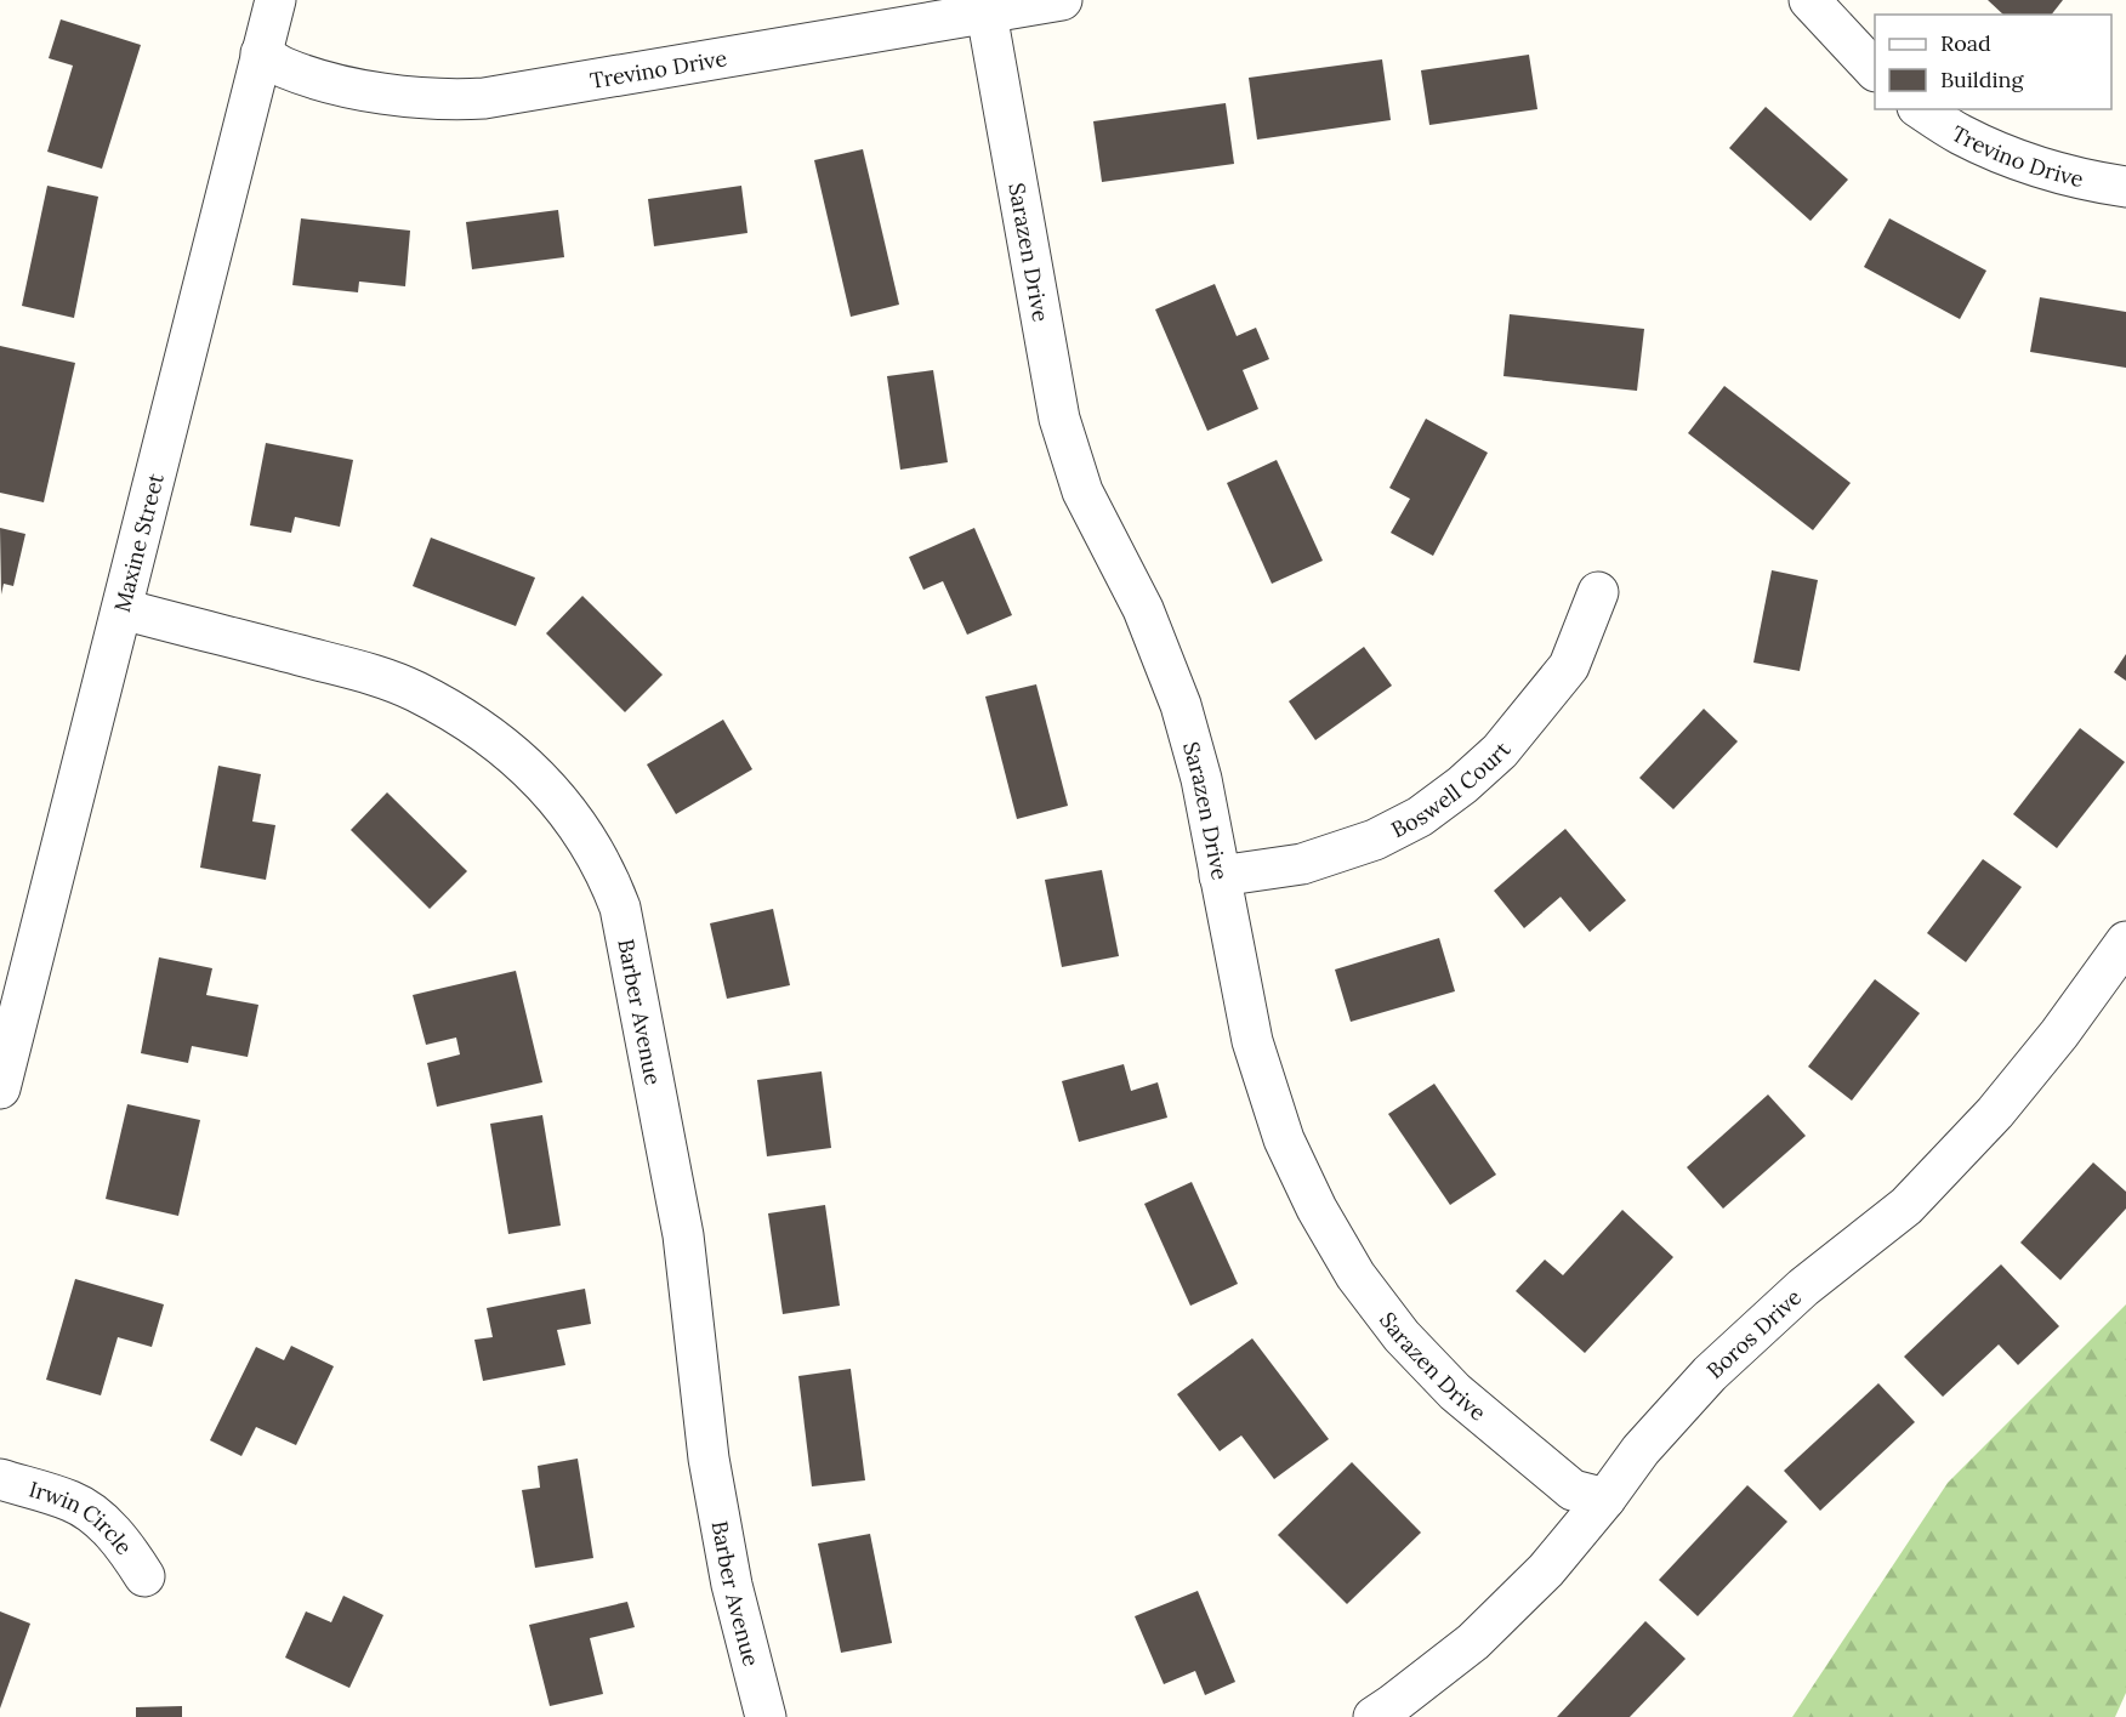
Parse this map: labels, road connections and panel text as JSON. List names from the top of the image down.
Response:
{
  "streets": {
    "street": [
      "Trevino Drive",
      "Sarazen Drive",
      "Maxine Street",
      "Boswell Court",
      "Barber Avenue",
      "Boros Drive",
      "Irwin Circle"
    ]
  },
  "crossings": [
    ["Trevino Drive", "Sarazen Drive"],
    ["Trevino Drive", "Maxine Street"],
    ["Sarazen Drive", "Boswell Court"],
    ["Sarazen Drive", "Boros Drive"],
    ["Maxine Street", "Barber Avenue"]
  ],
  "legend": ["Road", "Building"]
}
